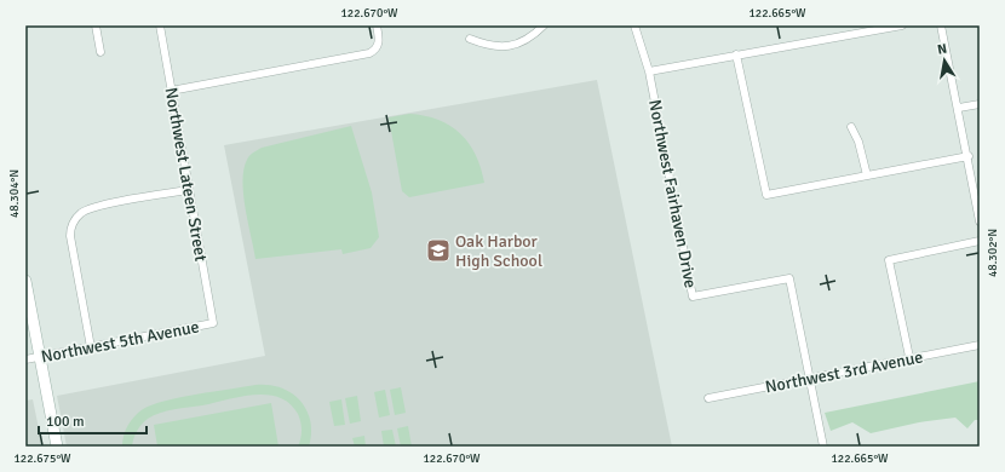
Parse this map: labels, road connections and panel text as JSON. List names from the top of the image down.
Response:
{
  "streets": {
    "street": [
      "Northwest Lateen Street",
      "Northwest Fairhaven Drive",
      "Northwest 5th Avenue",
      "Northwest 3rd Avenue"
    ]
  },
  "crossings": [
    ["Northwest Lateen Street", "Northwest 5th Avenue"],
    ["Northwest Fairhaven Drive", "Northwest 3rd Avenue"]
  ],
  "places": {
    "school or university": ["Oak Harbor High School"]
  },
  "scale_bar": "100 m",
  "north": "top",
  "coordinates": [
    "122.670°W",
    "122.665°W",
    "48.304°N",
    "48.302°N",
    "122.675°W"
  ]
}
